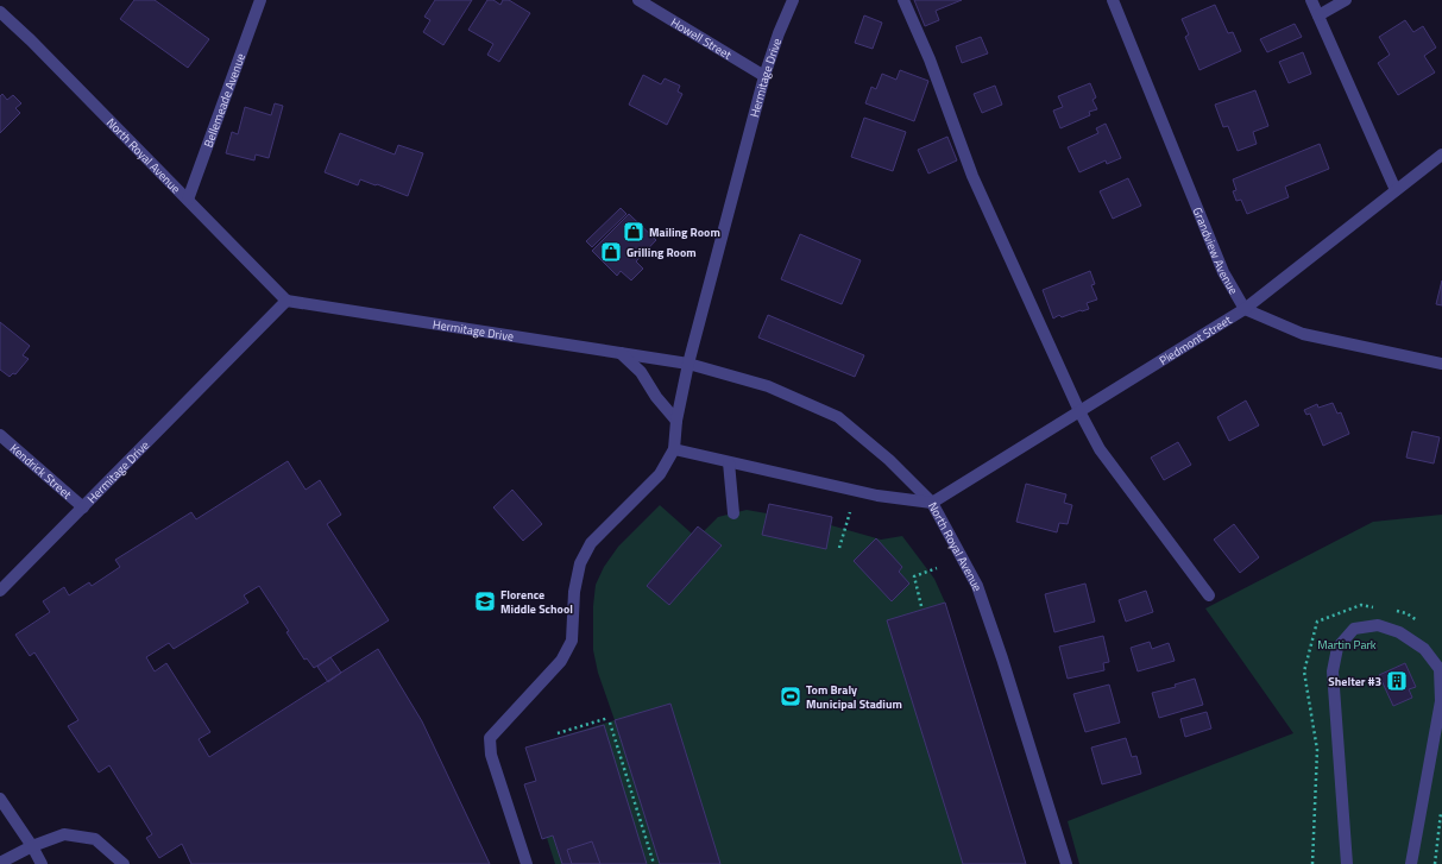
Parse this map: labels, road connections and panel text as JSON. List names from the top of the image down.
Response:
{
  "streets": {
    "street": [
      "Howell Street",
      "Hermitage Drive",
      "Bellemeade Avenue",
      "North Royal Avenue",
      "Grandview Avenue",
      "Piedmont Street",
      "Kendrick Street"
    ]
  },
  "crossings": [
    ["Howell Street", "Hermitage Drive"],
    ["Hermitage Drive", "North Royal Avenue"],
    ["Hermitage Drive", "Kendrick Street"],
    ["Bellemeade Avenue", "North Royal Avenue"],
    ["North Royal Avenue", "Piedmont Street"],
    ["Grandview Avenue", "Piedmont Street"]
  ],
  "parks": ["Martin Park"],
  "places": {
    "shop": ["Mailing Room", "Grilling Room"],
    "school or university": ["Florence Middle School"],
    "building": ["Shelter #3"],
    "sports": ["Tom Braly Municipal Stadium"]
  }
}
